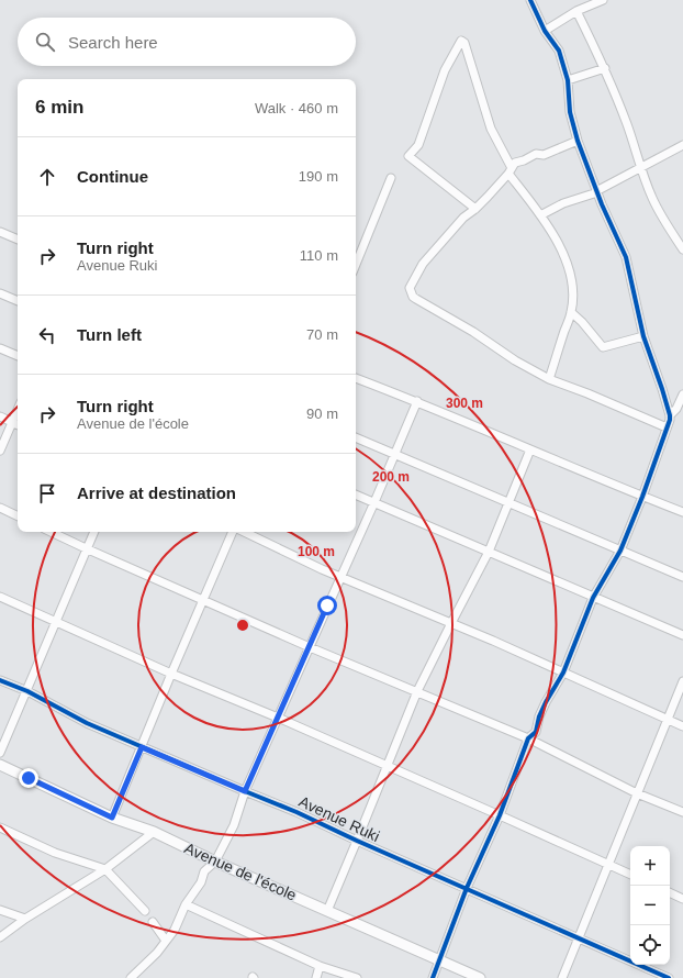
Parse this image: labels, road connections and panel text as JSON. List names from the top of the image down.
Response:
{
  "streets": {
    "street": ["Avenue Ruki", "Avenue de l'école"]
  },
  "page": {
    "search": "Search here",
    "heading": ["6 min", "Walk · 460 m"],
    "list": [
      ["Continue", "190 m"],
      ["Turn right", "Avenue Ruki", "110 m"],
      ["Turn left", "70 m"],
      ["Turn right", "Avenue de l'école", "90 m"],
      "Arrive at destination"
    ],
    "map_buttons": ["+", "−"]
  },
  "rings": ["300 m", "200 m", "100 m"]
}
